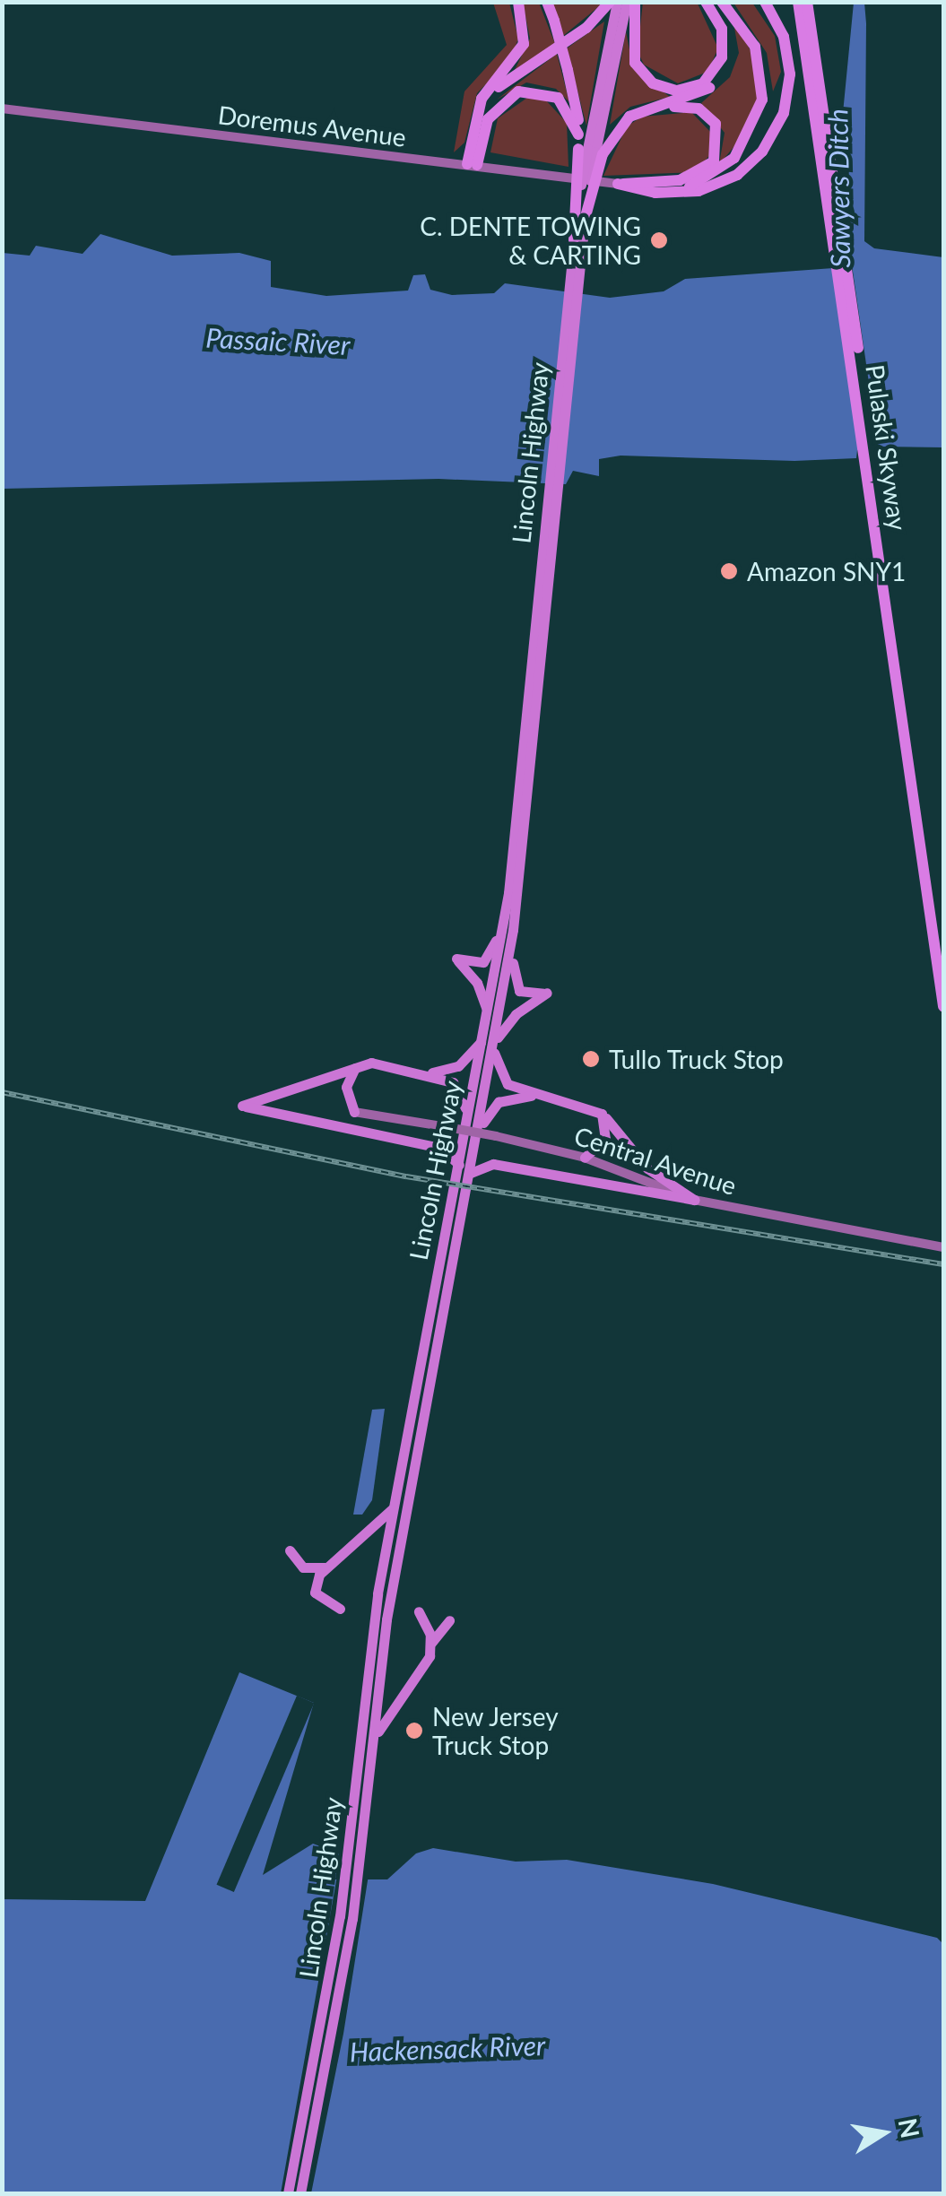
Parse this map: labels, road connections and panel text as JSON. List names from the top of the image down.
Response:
{
  "streets": {
    "highway": ["Pulaski Skyway", "Lincoln Highway"],
    "main road": ["Doremus Avenue", "Central Avenue"]
  },
  "water": ["Sawyers Ditch", "Passaic River", "Hackensack River"],
  "places": [
    "C. DENTE TOWING & CARTING",
    "Amazon SNY1",
    "Tullo Truck Stop",
    "New Jersey Truck Stop"
  ],
  "north": "right"
}
